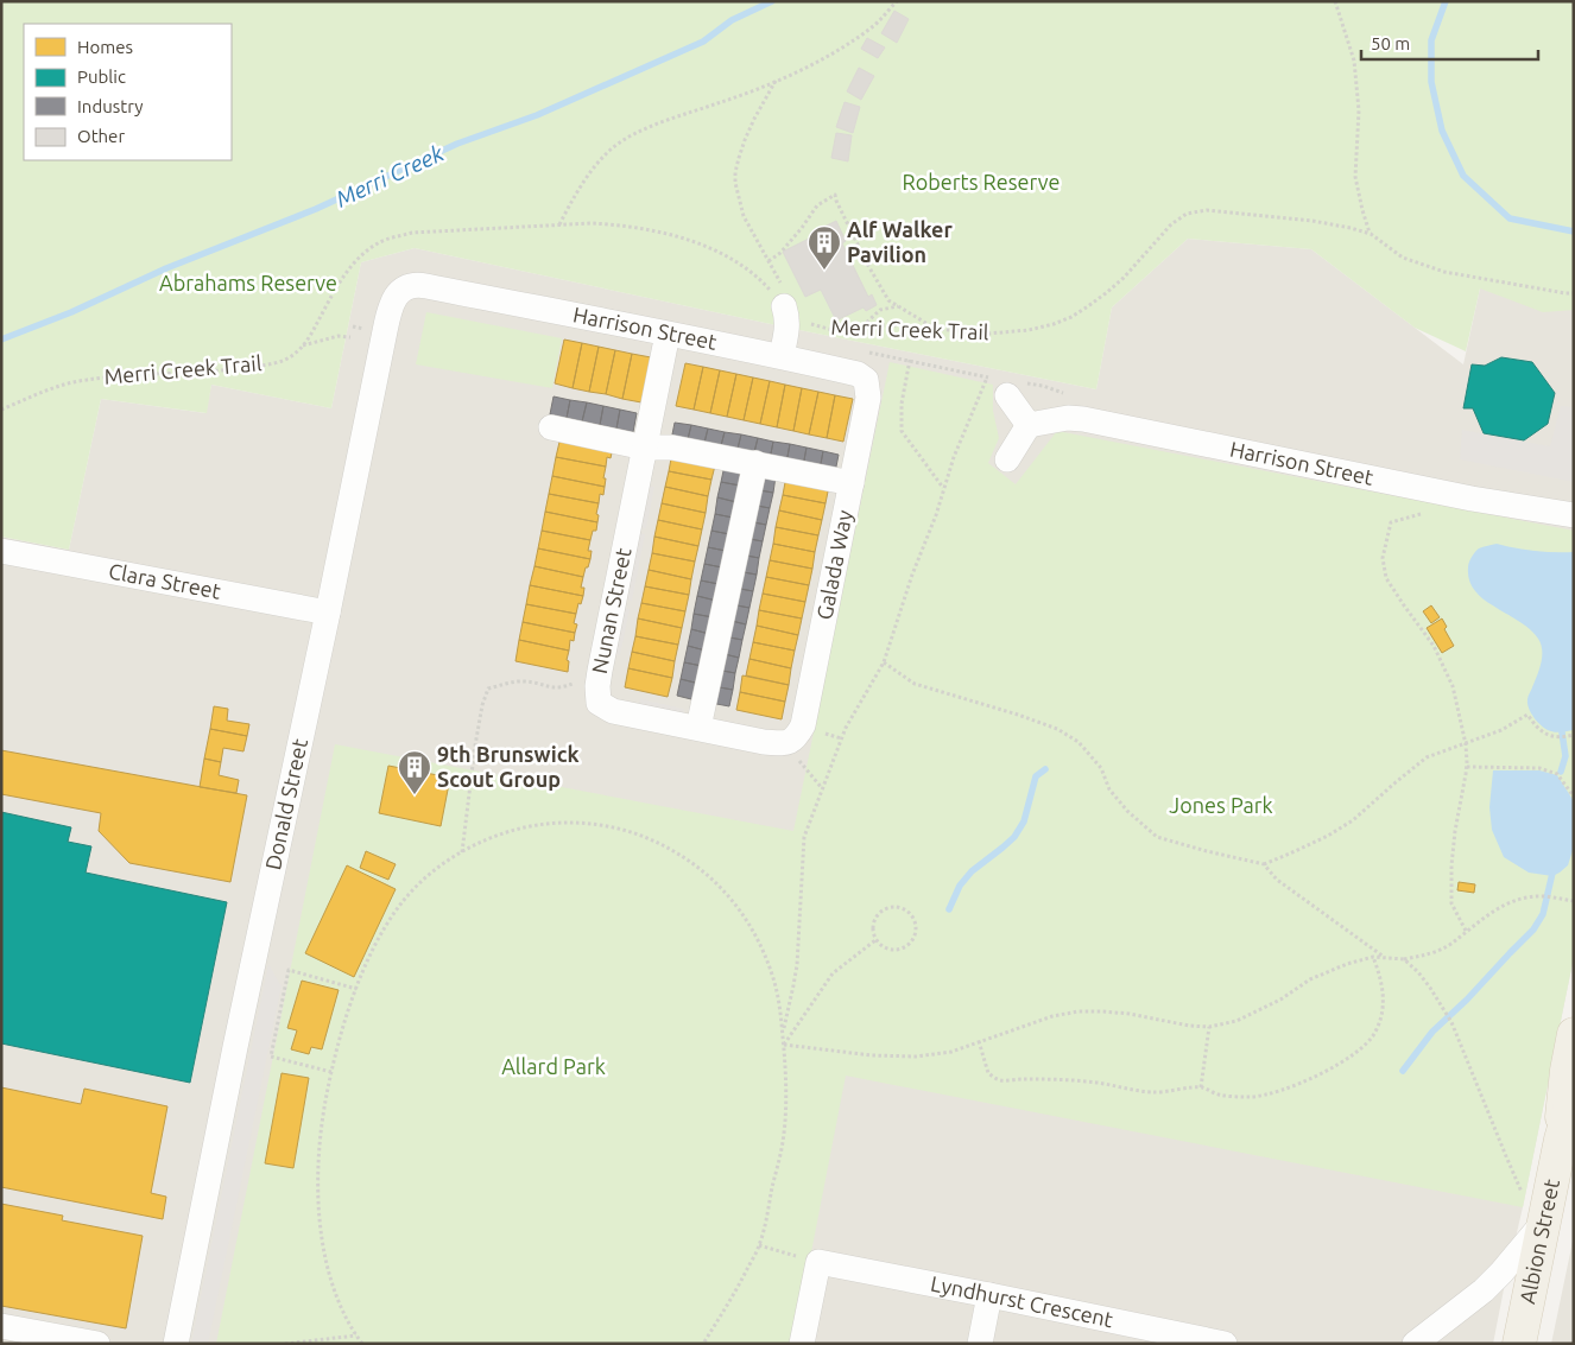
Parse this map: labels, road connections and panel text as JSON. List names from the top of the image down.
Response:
{
  "streets": {
    "main road": ["Albion Street"],
    "street": [
      "Harrison Street",
      "Galada Way",
      "Clara Street",
      "Nunan Street",
      "Donald Street",
      "Lyndhurst Crescent"
    ],
    "path": ["Merri Creek Trail"]
  },
  "crossings": [
    ["Harrison Street", "Galada Way"],
    ["Harrison Street", "Nunan Street"],
    ["Harrison Street", "Donald Street"],
    ["Galada Way", "Nunan Street"],
    ["Clara Street", "Donald Street"]
  ],
  "water": ["Merri Creek"],
  "parks": [
    "Roberts Reserve",
    "Abrahams Reserve",
    "Jones Park",
    "Allard Park"
  ],
  "places": {
    "building": ["Alf Walker Pavilion", "9th Brunswick Scout Group"]
  },
  "legend": [
    "Homes",
    "Public",
    "Industry",
    "Other"
  ],
  "scale_bar": "50 m"
}
